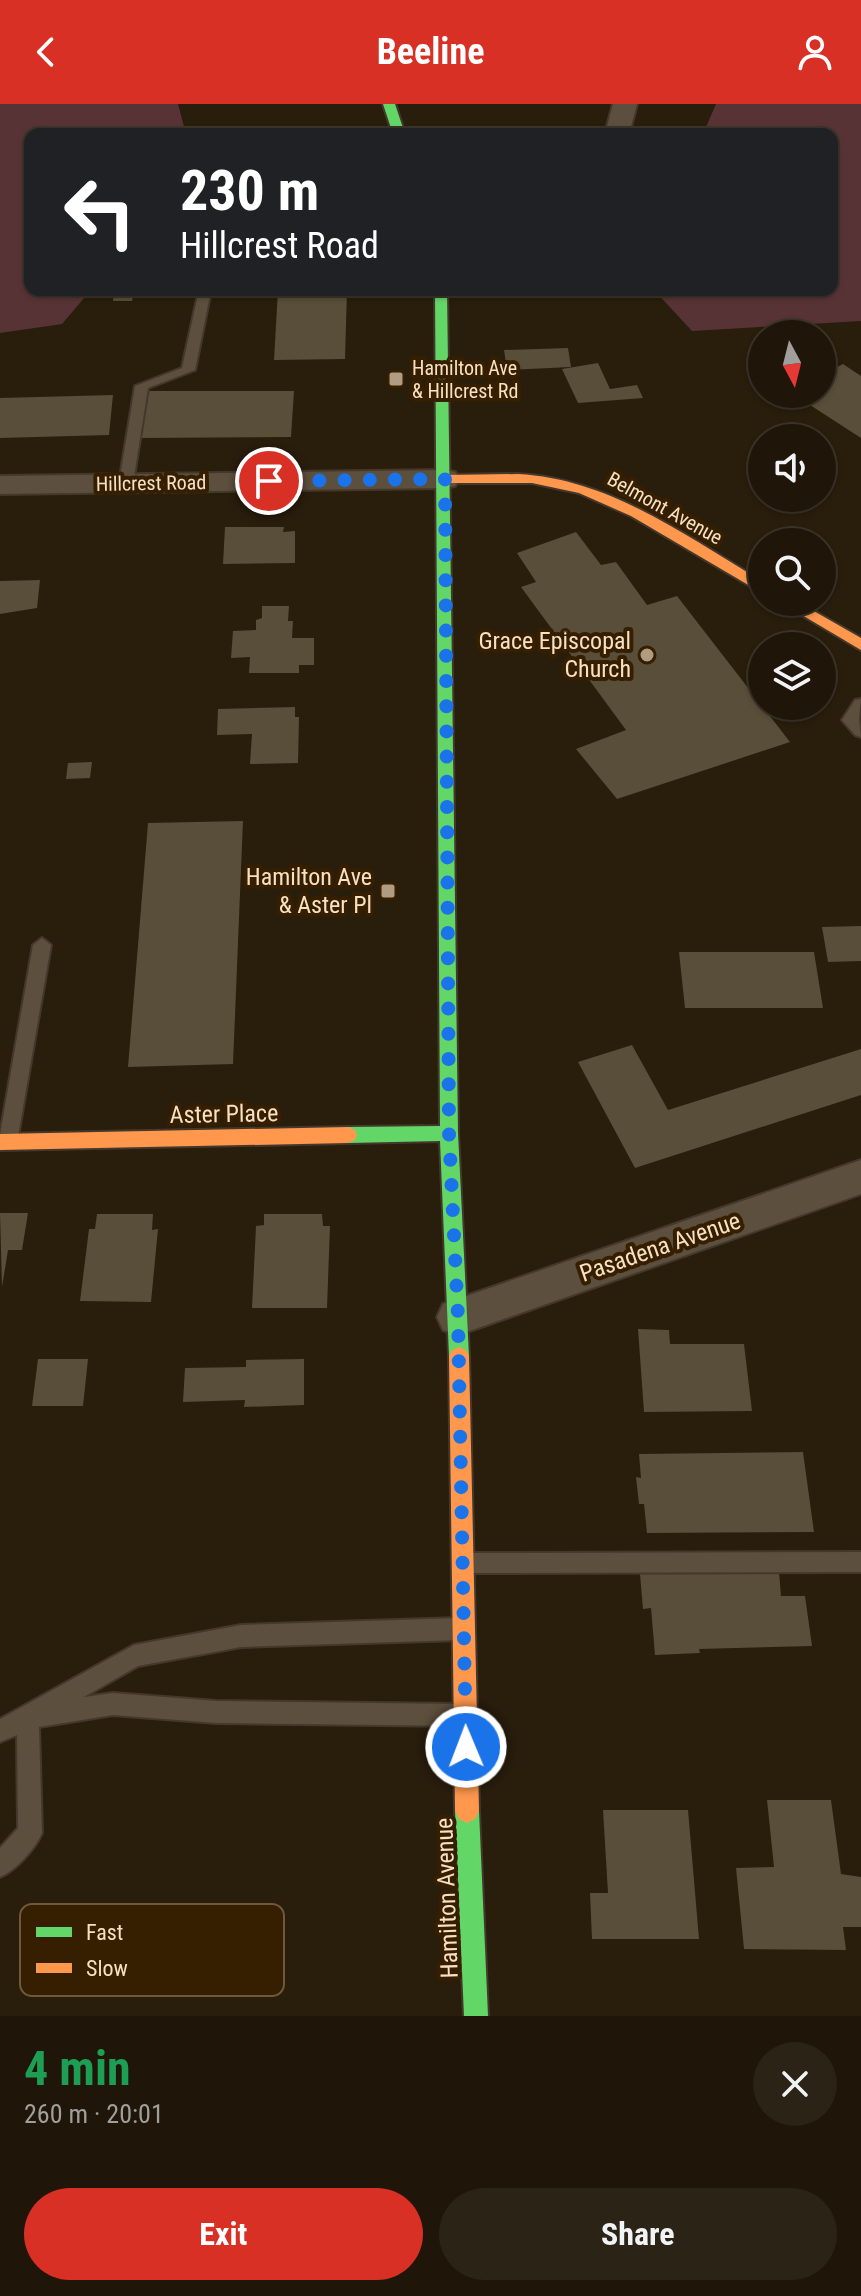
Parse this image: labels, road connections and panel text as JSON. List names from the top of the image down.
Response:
{
  "streets": {
    "main road": ["Belmont Avenue", "Aster Place", "Hamilton Avenue"],
    "street": ["Hillcrest Road", "Pasadena Avenue"]
  },
  "crossings": [
    ["Hillcrest Road", "Belmont Avenue"],
    ["Hillcrest Road", "Hamilton Avenue"],
    ["Belmont Avenue", "Hamilton Avenue"],
    ["Aster Place", "Hamilton Avenue"],
    ["Pasadena Avenue", "Hamilton Avenue"]
  ],
  "places": {
    "transit": ["Hamilton Ave & Hillcrest Rd", "Hamilton Ave & Aster Pl"],
    "other": ["Grace Episcopal Church"]
  },
  "legend": ["Fast", "Slow"],
  "north": "bottom",
  "page": {
    "header": "Beeline",
    "turn": ["230 m", "Hillcrest Road"],
    "heading": ["4 min", "260 m · 20:01"],
    "buttons": ["Exit", "Share"]
  }
}
